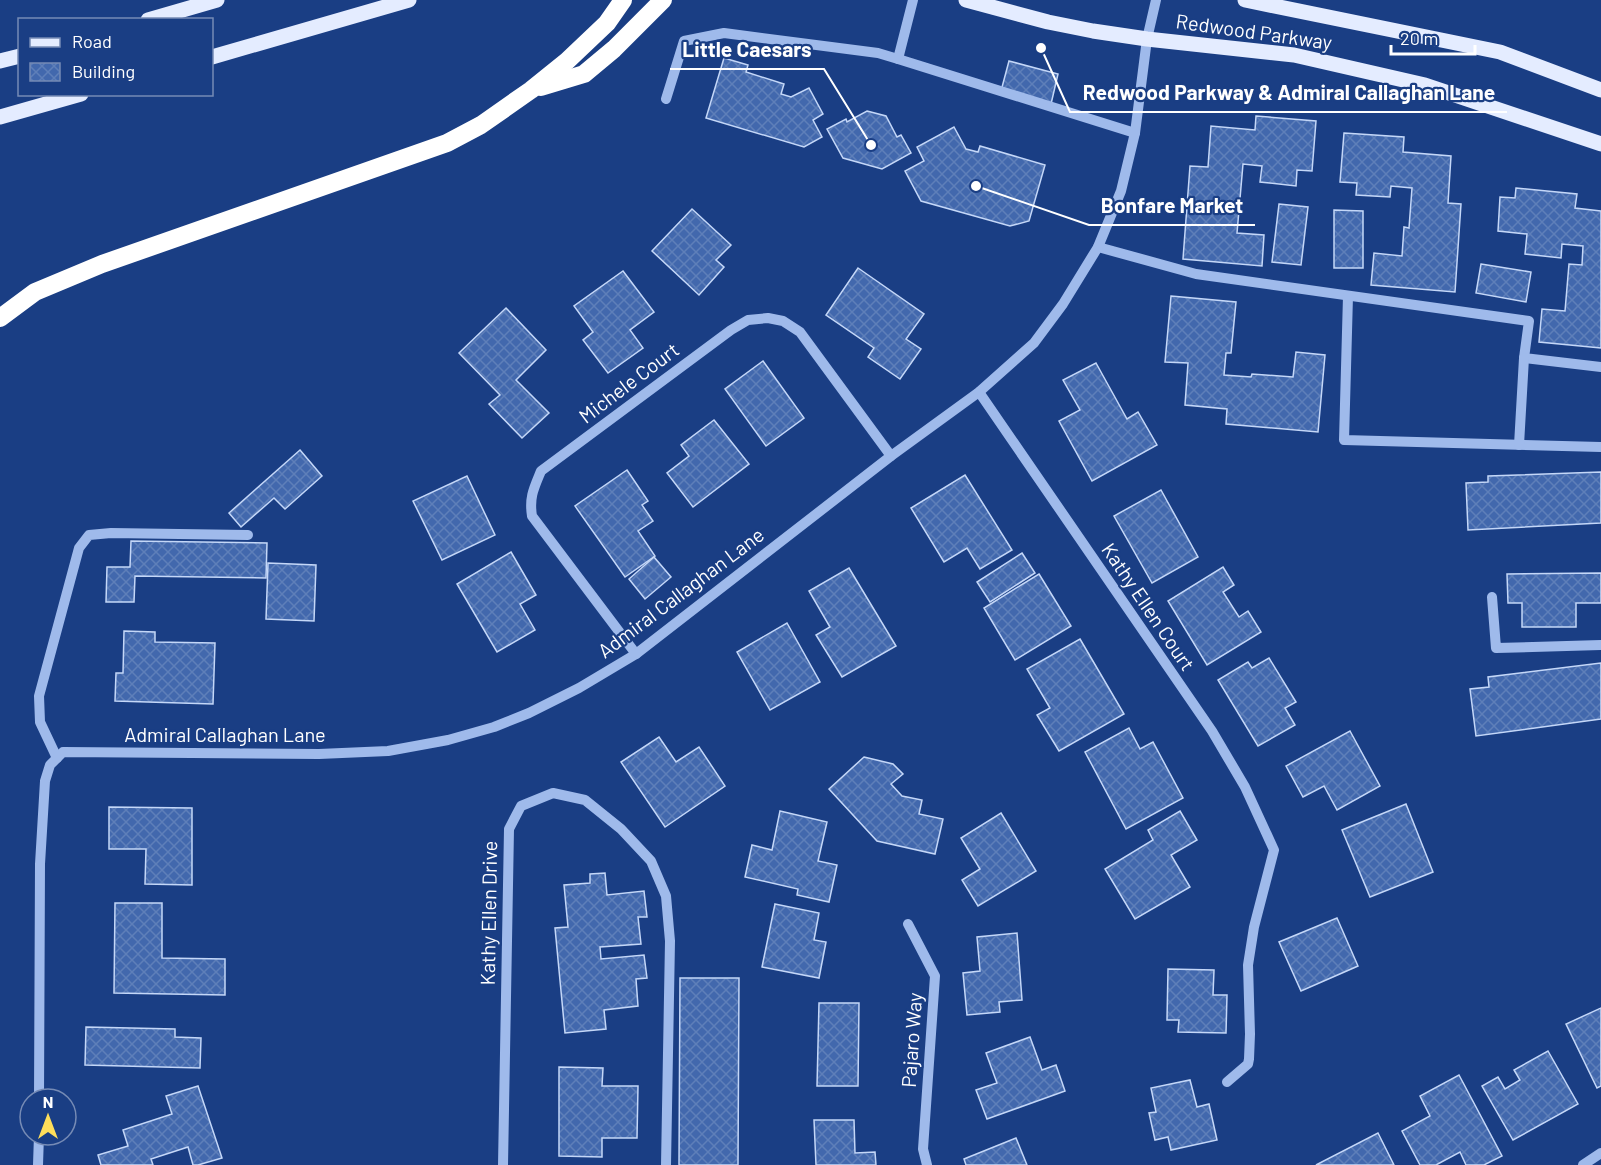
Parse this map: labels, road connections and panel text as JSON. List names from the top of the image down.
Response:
{
  "streets": {
    "main road": ["Redwood Parkway"],
    "street": [
      "Michele Court",
      "Admiral Callaghan Lane",
      "Kathy Ellen Court",
      "Kathy Ellen Drive",
      "Pajaro Way"
    ]
  },
  "crossings": [
    ["Redwood Parkway", "Admiral Callaghan Lane"],
    ["Michele Court", "Admiral Callaghan Lane"],
    ["Admiral Callaghan Lane", "Kathy Ellen Court"]
  ],
  "places": ["Redwood Parkway & Admiral Callaghan Lane", "Little Caesars", "Bonfare Market"],
  "legend": ["Road", "Building"],
  "scale_bar": "20 m",
  "north": "top"
}
